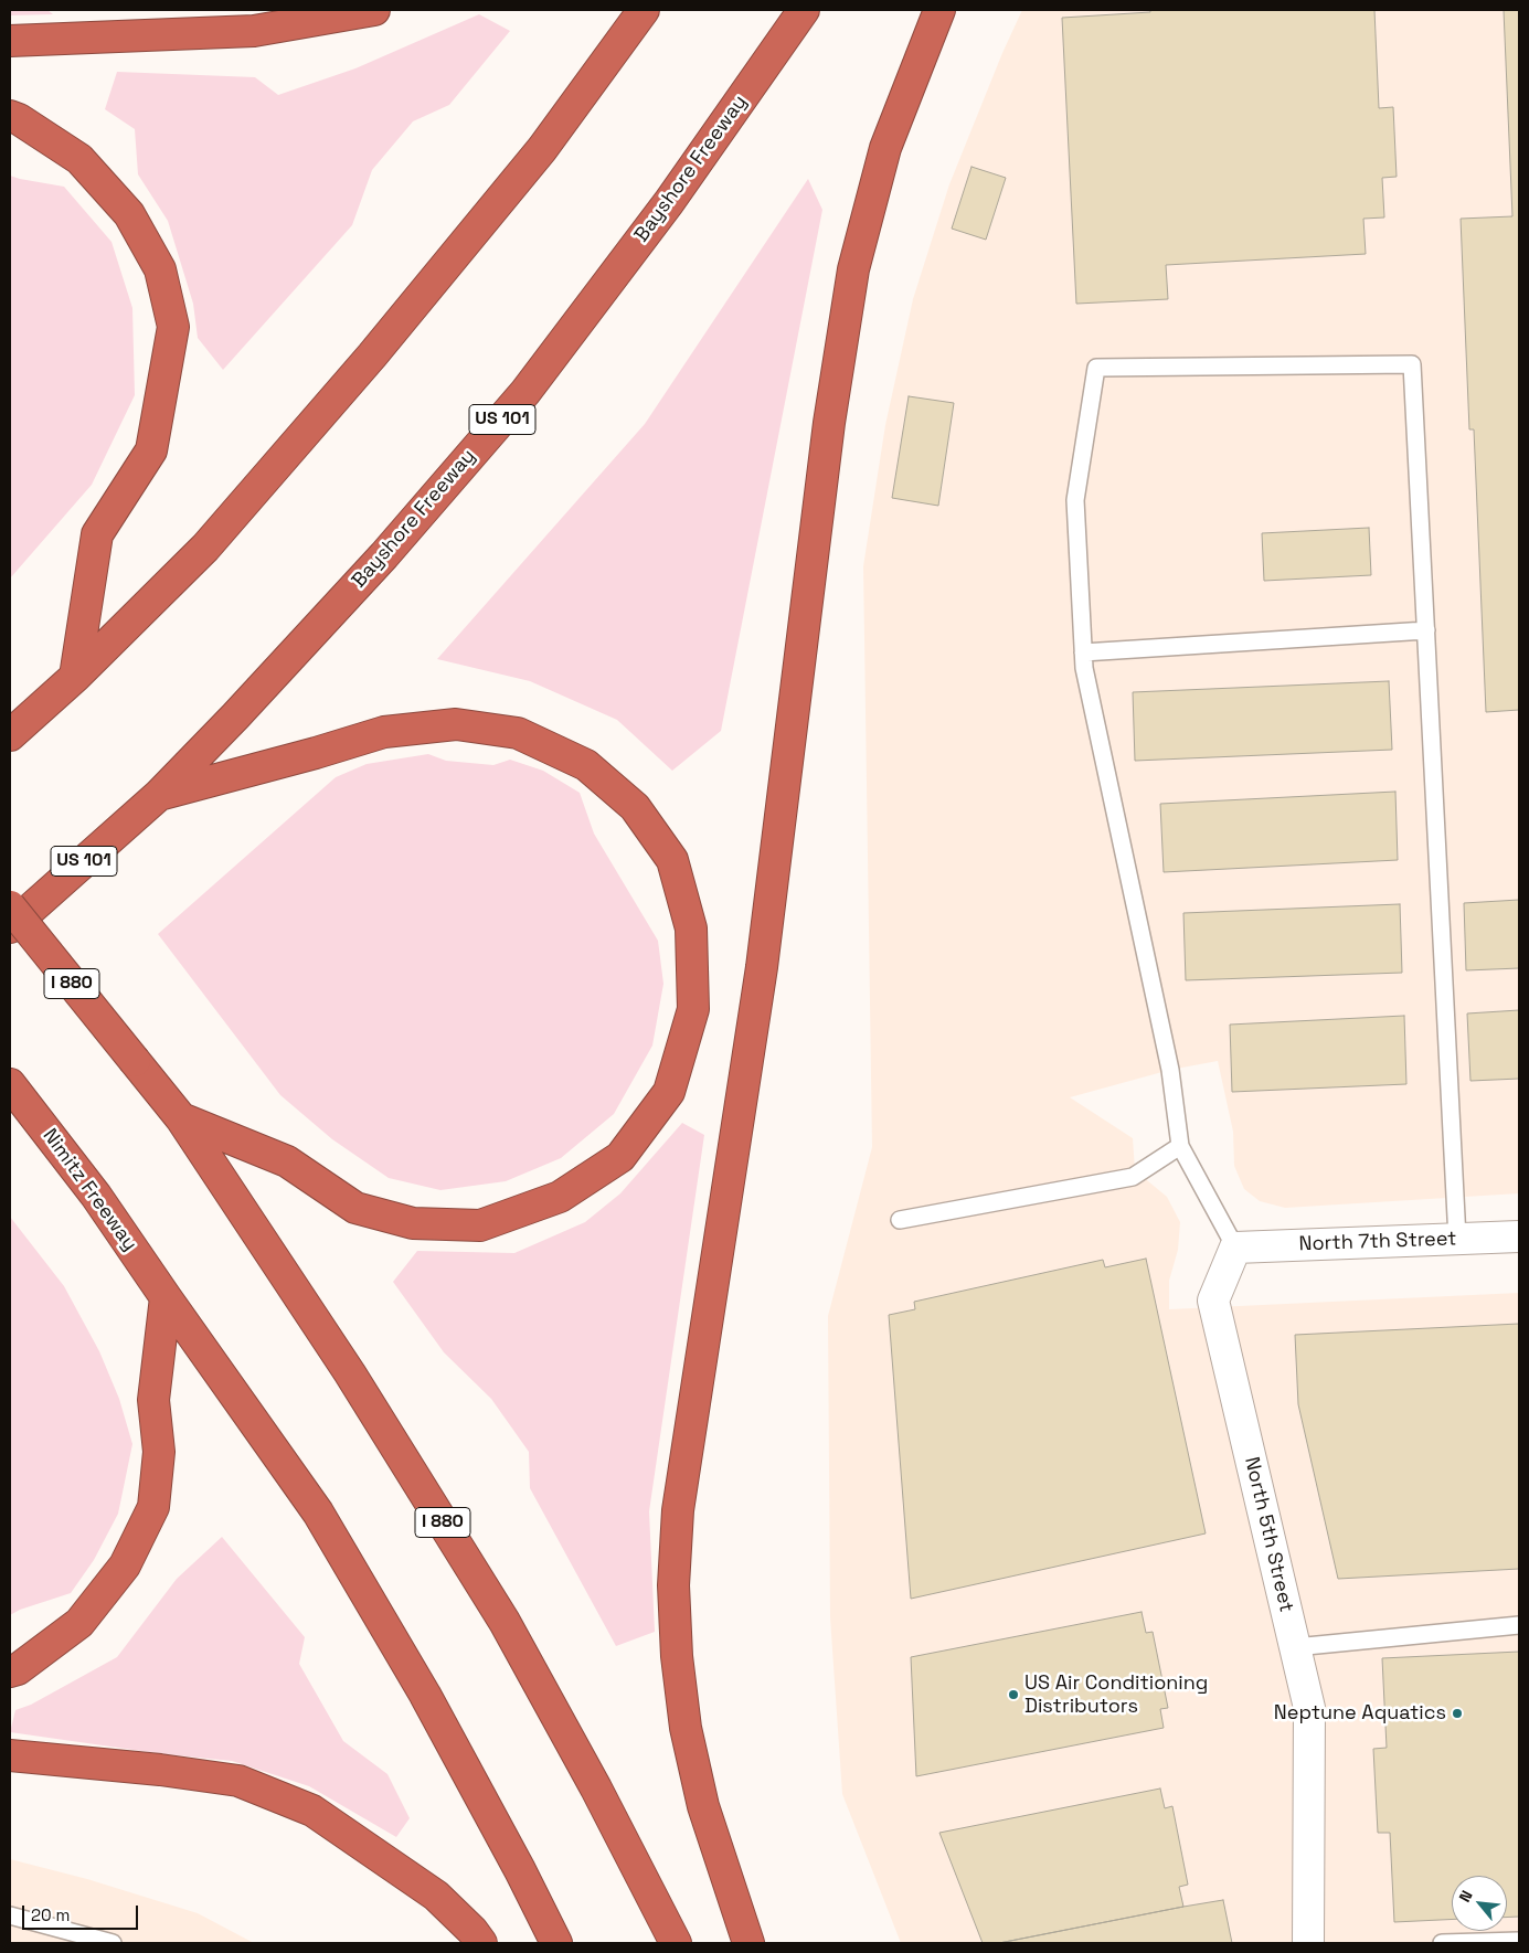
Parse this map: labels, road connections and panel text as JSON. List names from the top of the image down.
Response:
{
  "streets": {
    "highway": [
      "Bayshore Freeway",
      "US 101",
      "I 880",
      "Nimitz Freeway"
    ],
    "street": ["North 7th Street", "North 5th Street"]
  },
  "crossings": [
    ["North 7th Street", "North 5th Street"]
  ],
  "places": ["US Air Conditioning Distributors", "Neptune Aquatics"],
  "scale_bar": "20 m",
  "north": "top left"
}
